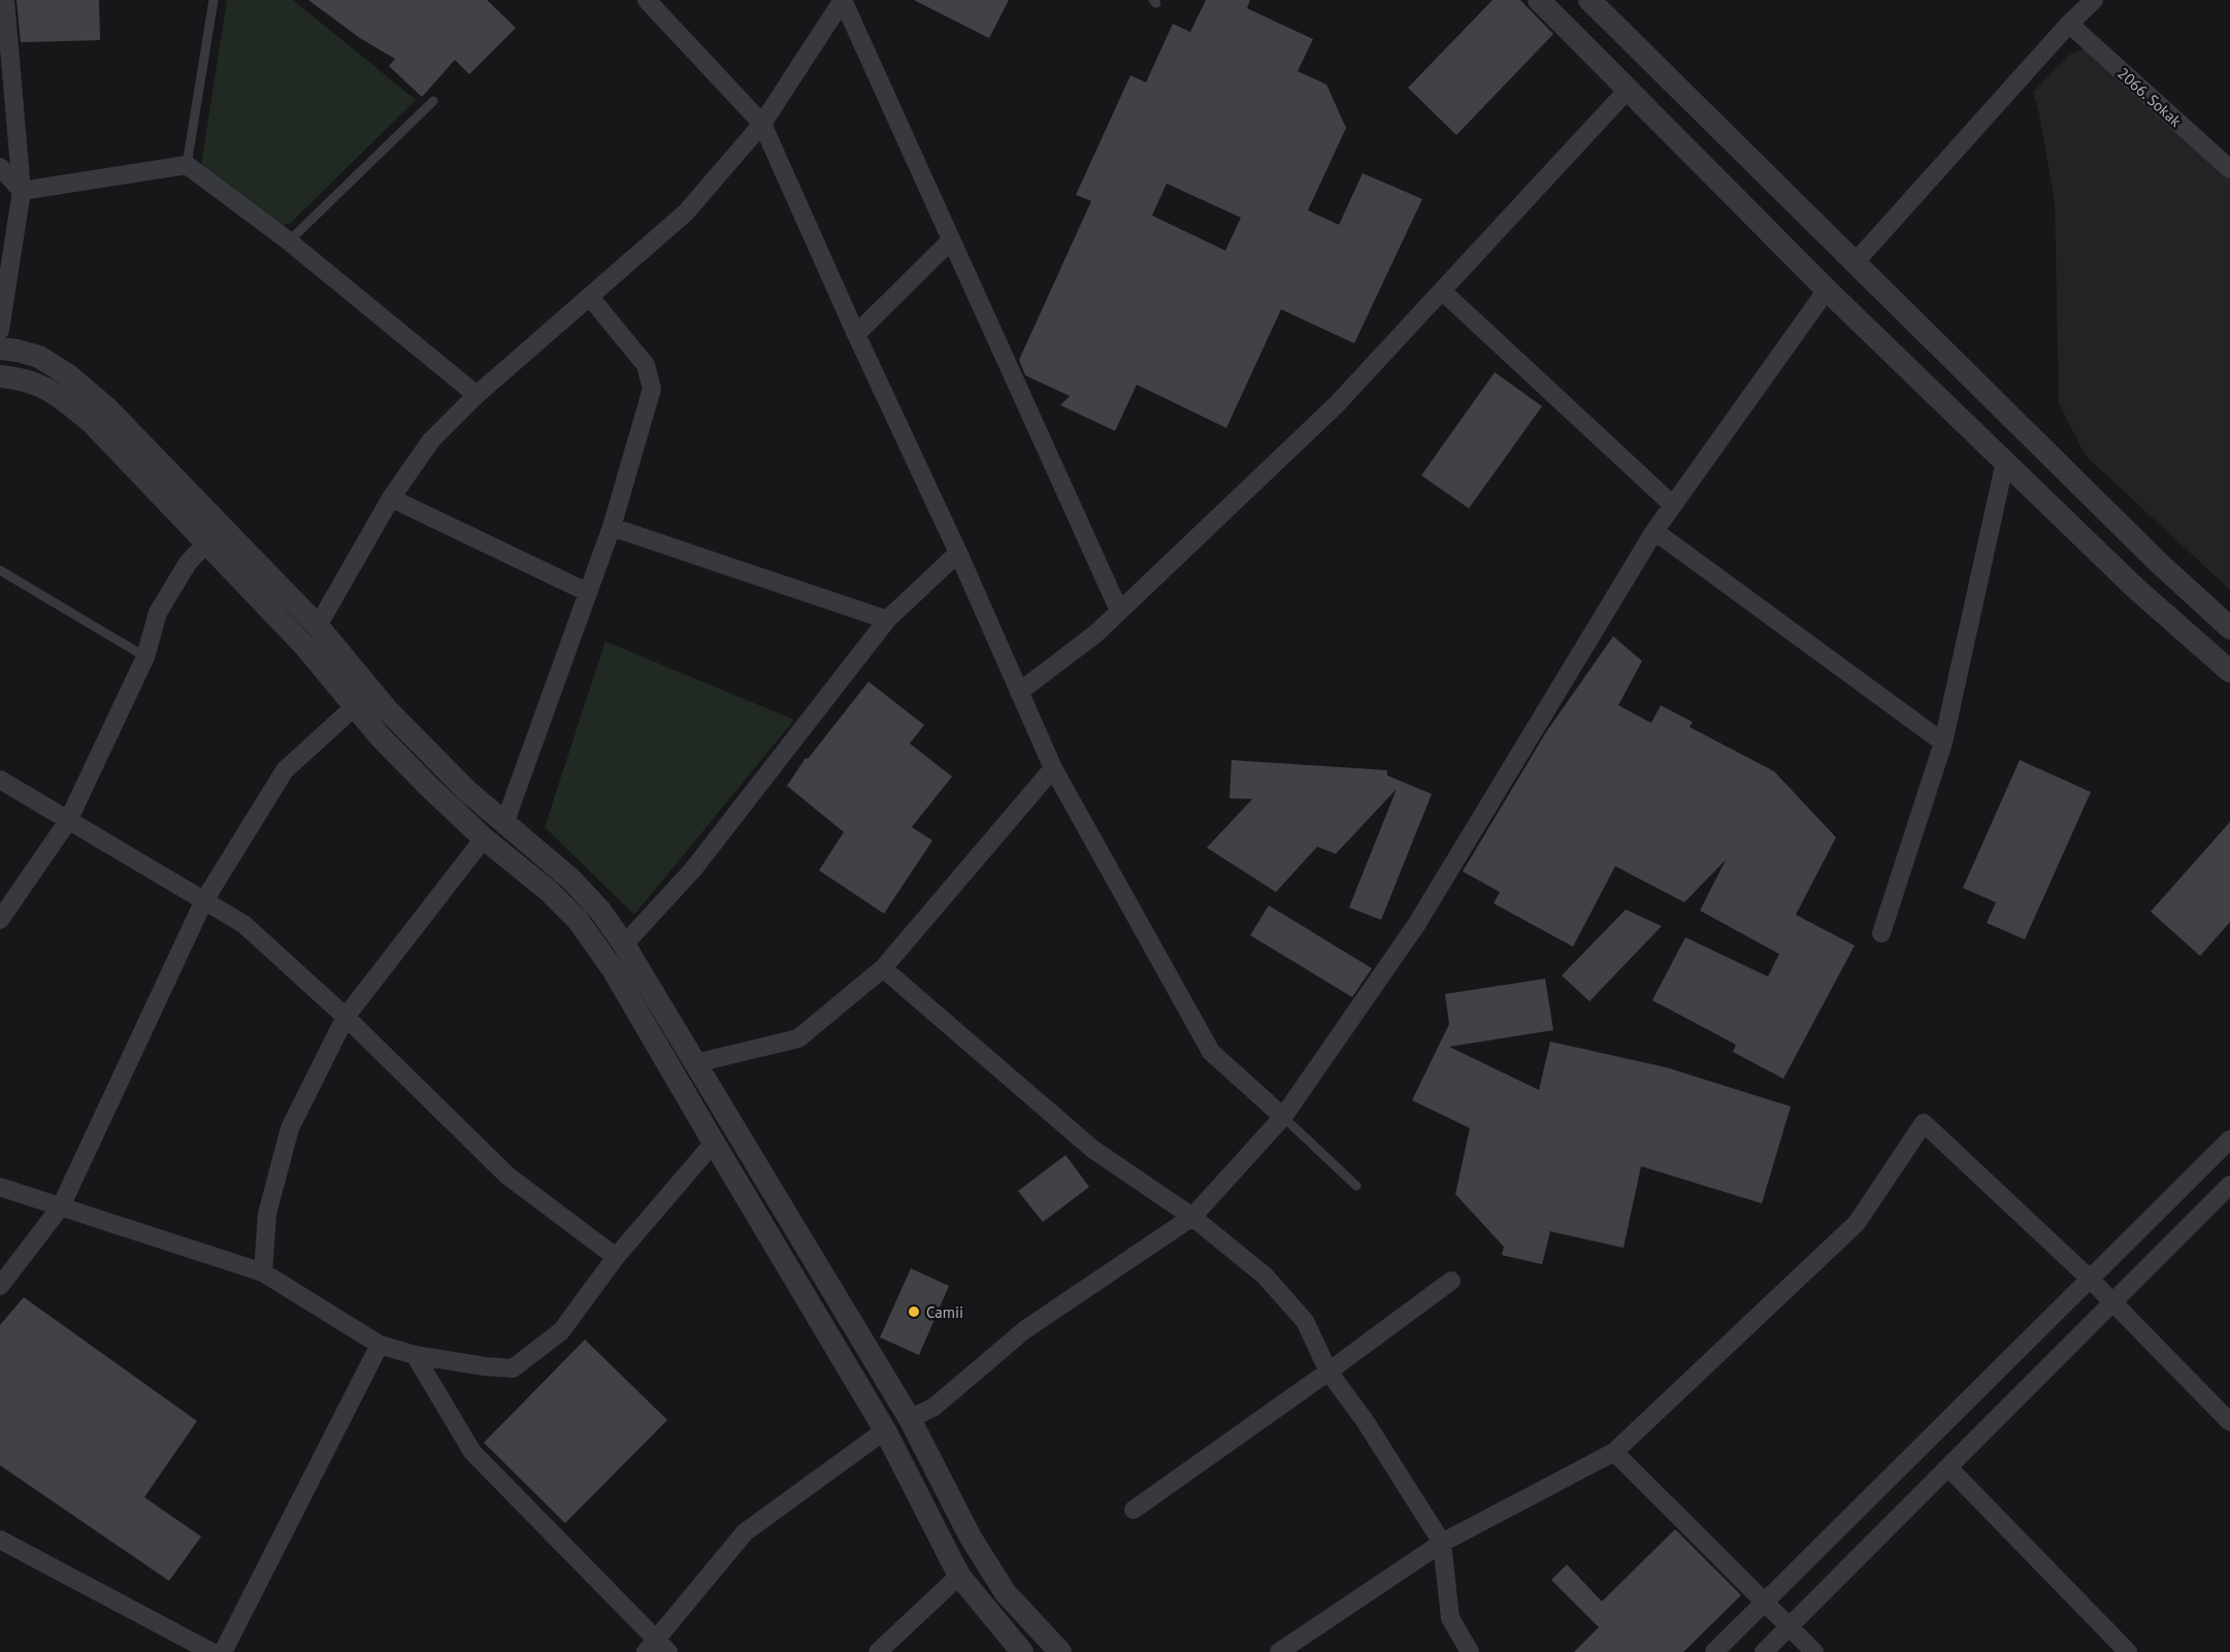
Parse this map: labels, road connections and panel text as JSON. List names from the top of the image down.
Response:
{
  "streets": {
    "street": ["2066. Sokak"]
  },
  "places": ["Camii"]
}
